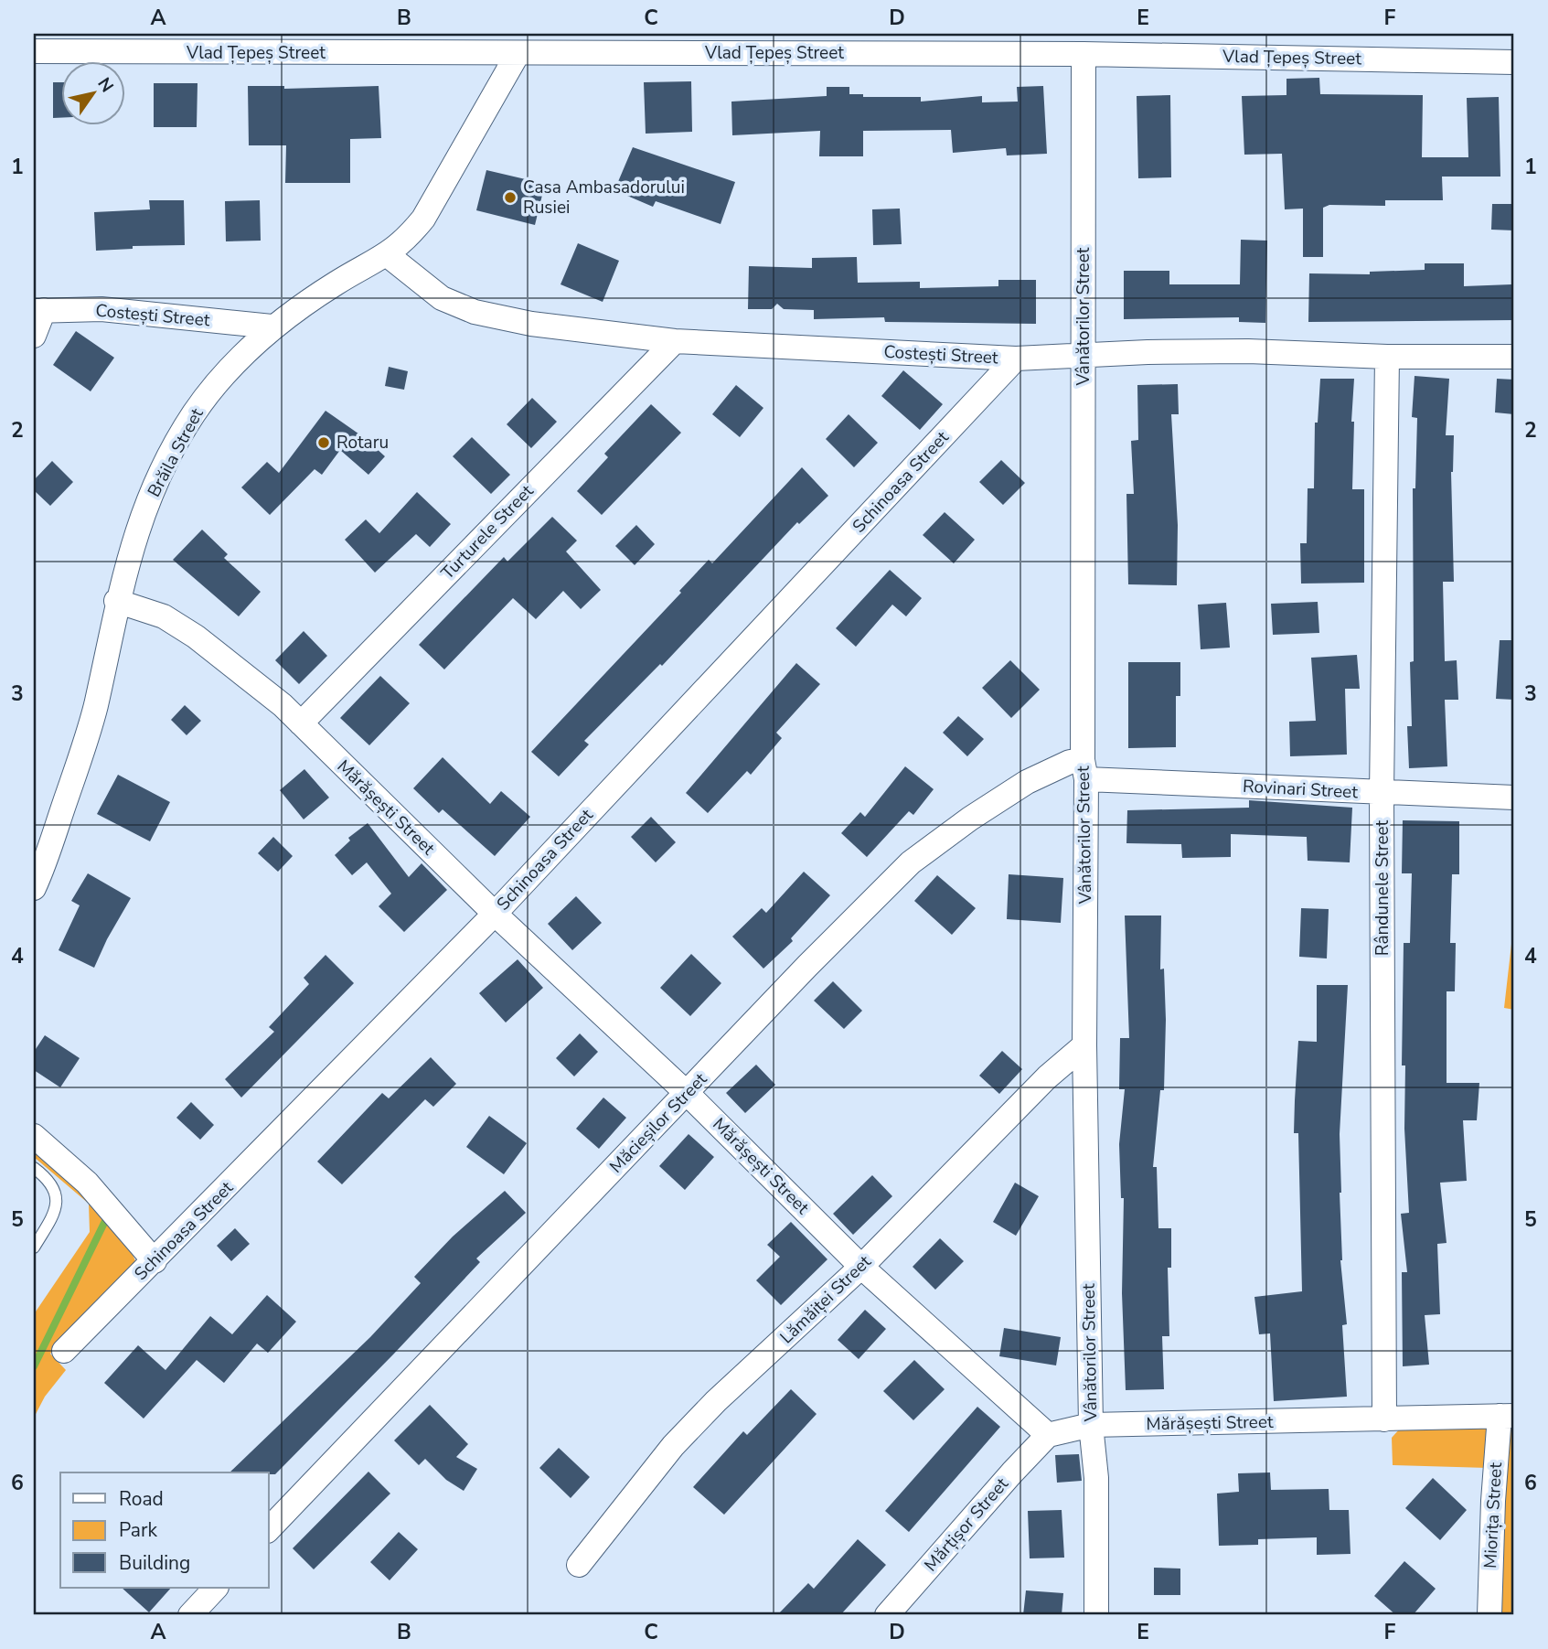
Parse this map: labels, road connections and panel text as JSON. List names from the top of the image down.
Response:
{
  "streets": {
    "street": [
      "Vlad Țepeș Street",
      "Costești Street",
      "Vânătorilor Street",
      "Brăila Street",
      "Schinoasa Street",
      "Turturele Street",
      "Rovinari Street",
      "Mărășești Street",
      "Rândunele Street",
      "Măcieșilor Street",
      "Lămăiței Street",
      "Miorița Street",
      "Mărțișor Street"
    ]
  },
  "crossings": [
    ["Vlad Țepeș Street", "Vânătorilor Street"],
    ["Vlad Țepeș Street", "Brăila Street"],
    ["Costești Street", "Vânătorilor Street"],
    ["Costești Street", "Brăila Street"],
    ["Costești Street", "Schinoasa Street"],
    ["Costești Street", "Turturele Street"],
    ["Costești Street", "Rândunele Street"],
    ["Vânătorilor Street", "Rovinari Street"],
    ["Vânătorilor Street", "Mărășești Street"],
    ["Vânătorilor Street", "Măcieșilor Street"],
    ["Vânătorilor Street", "Lămăiței Street"],
    ["Brăila Street", "Mărășești Street"],
    ["Schinoasa Street", "Mărășești Street"],
    ["Turturele Street", "Mărășești Street"],
    ["Rovinari Street", "Rândunele Street"],
    ["Rovinari Street", "Măcieșilor Street"],
    ["Mărășești Street", "Rândunele Street"],
    ["Mărășești Street", "Măcieșilor Street"],
    ["Mărășești Street", "Lămăiței Street"],
    ["Mărășești Street", "Miorița Street"],
    ["Mărășești Street", "Mărțișor Street"]
  ],
  "places": ["Casa Ambasadorului Rusiei", "Rotaru"],
  "legend": ["Road", "Park", "Building"],
  "north": "top right",
  "grid": {
    "columns": [
      "A",
      "B",
      "C",
      "D",
      "E",
      "F"
    ],
    "rows": [
      "1",
      "2",
      "3",
      "4",
      "5",
      "6"
    ]
  }
}
